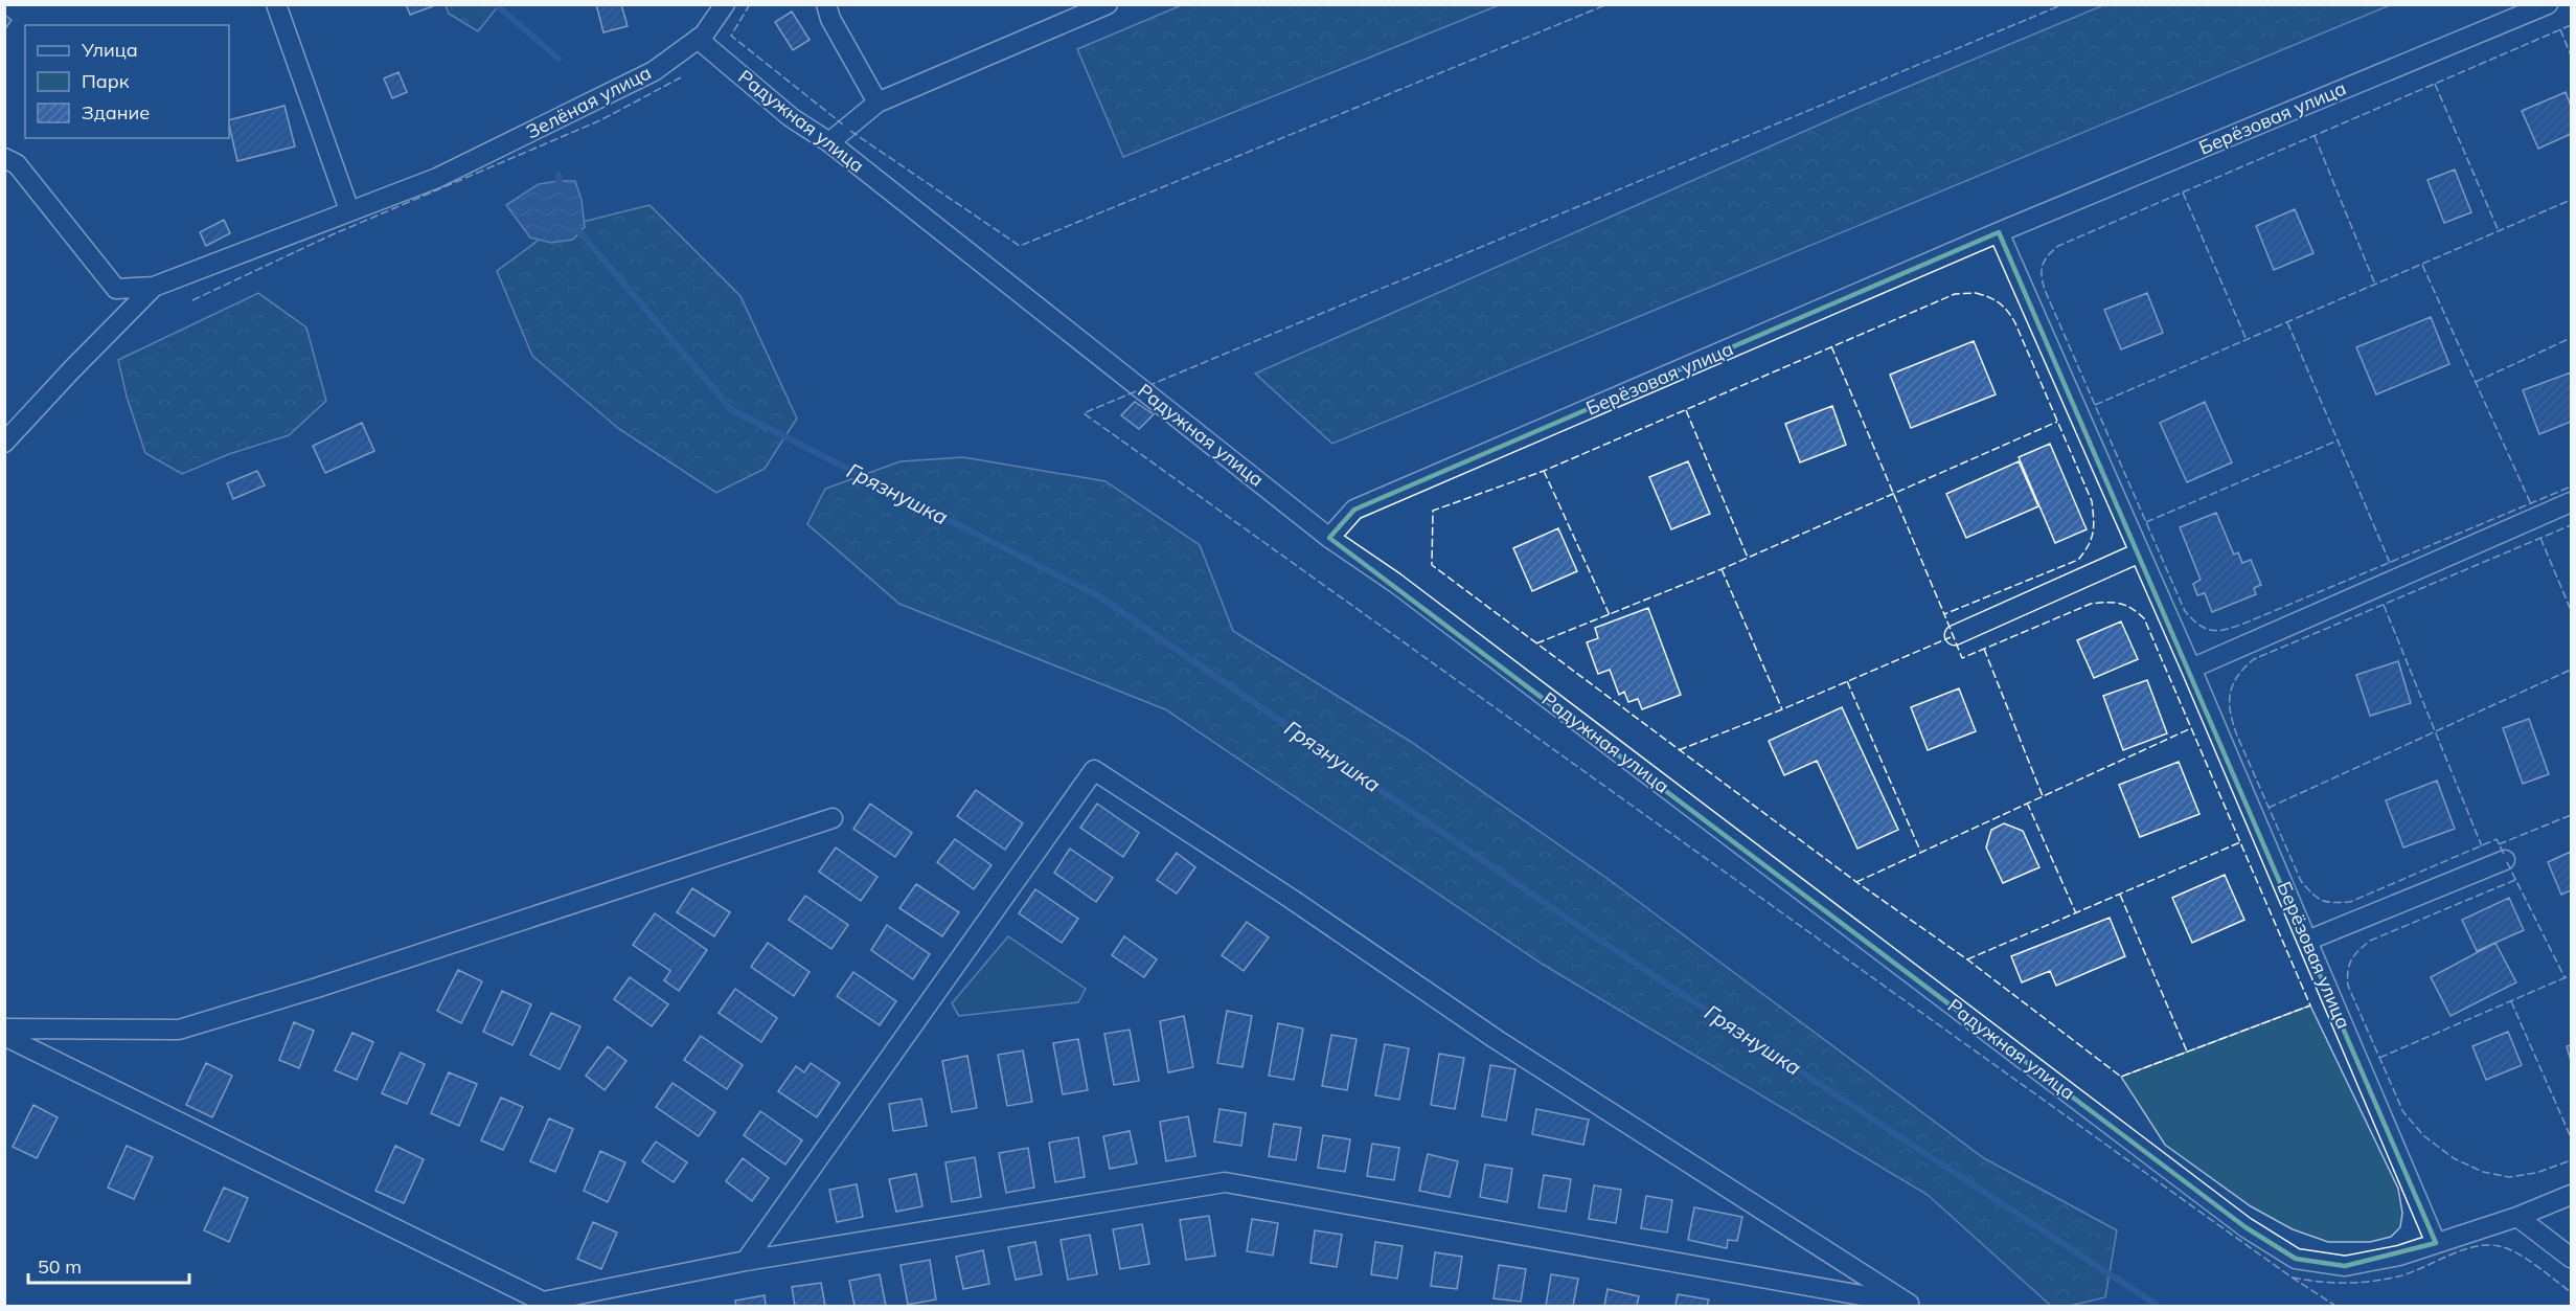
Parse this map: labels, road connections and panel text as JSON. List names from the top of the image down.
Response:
{
  "streets": {
    "street": ["Зелёная улица", "Берёзовая улица", "Радужная улица"]
  },
  "crossings": [
    ["Зелёная улица", "Радужная улица"],
    ["Берёзовая улица", "Радужная улица"]
  ],
  "water": ["Грязнушка"],
  "legend": ["Улица", "Парк", "Здание"],
  "scale_bar": "50 m"
}
